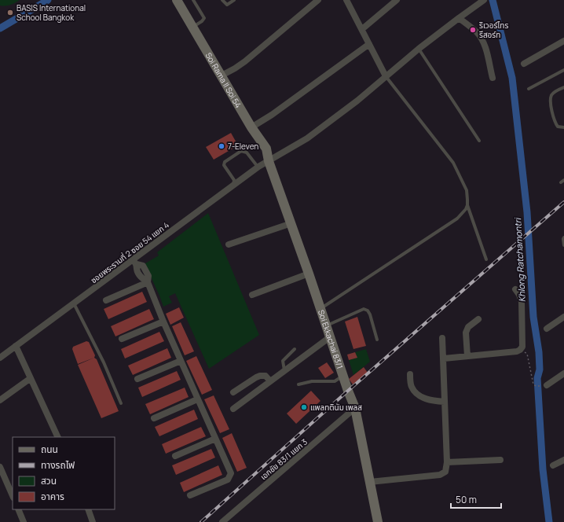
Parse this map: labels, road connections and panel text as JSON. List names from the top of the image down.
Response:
{
  "streets": {
    "street": [
      "Soi Rama II Soi 54",
      "ซอยพระรามที่ 2 ซอย 54 แยก 4",
      "Soi Ekkachai 83/1",
      "เอกชัย 83/1 แยก 3"
    ]
  },
  "crossings": [
    ["Soi Rama II Soi 54", "ซอยพระรามที่ 2 ซอย 54 แยก 4"],
    ["Soi Rama II Soi 54", "Soi Ekkachai 83/1"],
    ["ซอยพระรามที่ 2 ซอย 54 แยก 4", "Soi Ekkachai 83/1"],
    ["Soi Ekkachai 83/1", "เอกชัย 83/1 แยก 3"]
  ],
  "water": ["Khlong Ratchamontri"],
  "places": [
    "BASIS International School Bangkok",
    "ริเวอร์ไทร รีสอร์ท",
    "7-Eleven",
    "แพลทตินัม เพลส"
  ],
  "legend": [
    "ถนน",
    "ทางรถไฟ",
    "สวน",
    "อาคาร"
  ],
  "scale_bar": "50 m"
}
